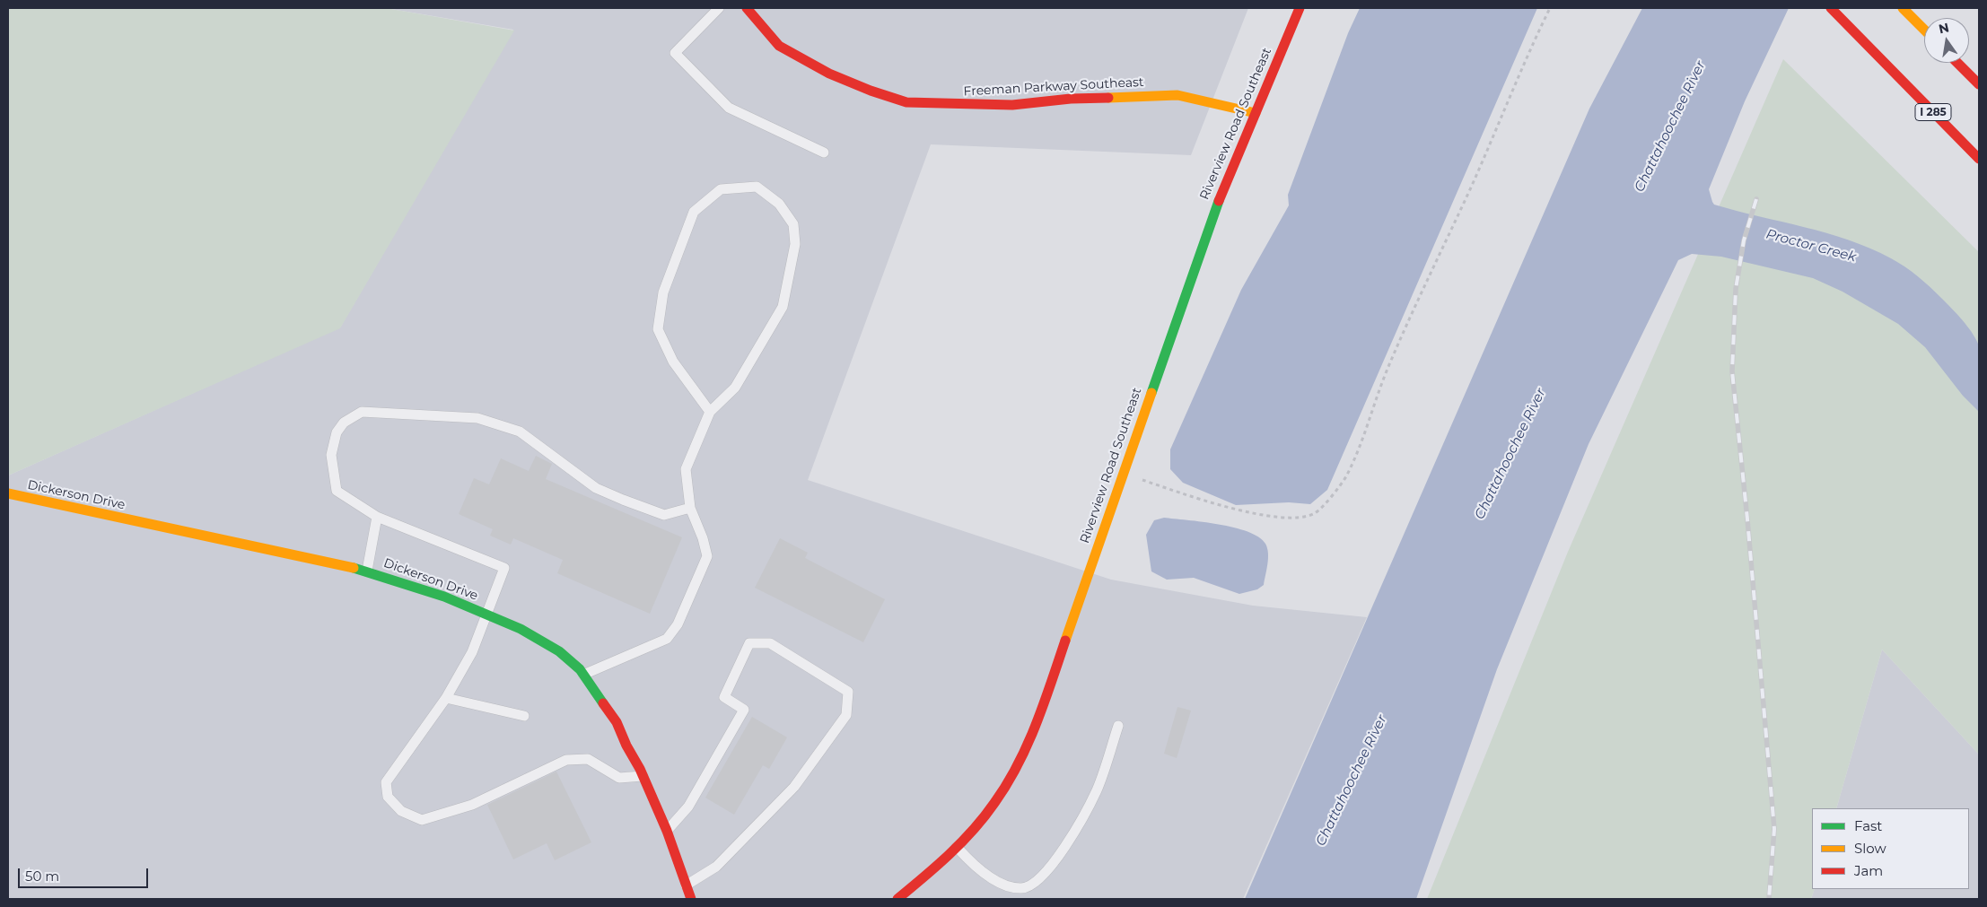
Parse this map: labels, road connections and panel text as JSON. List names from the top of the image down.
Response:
{
  "streets": {
    "main road": [
      "Freeman Parkway Southeast",
      "I 285",
      "Riverview Road Southeast",
      "Dickerson Drive"
    ]
  },
  "crossings": [
    ["Freeman Parkway Southeast", "Riverview Road Southeast"]
  ],
  "water": ["Chattahoochee River", "Proctor Creek"],
  "legend": ["Fast", "Slow", "Jam"],
  "scale_bar": "50 m",
  "north": "top"
}
